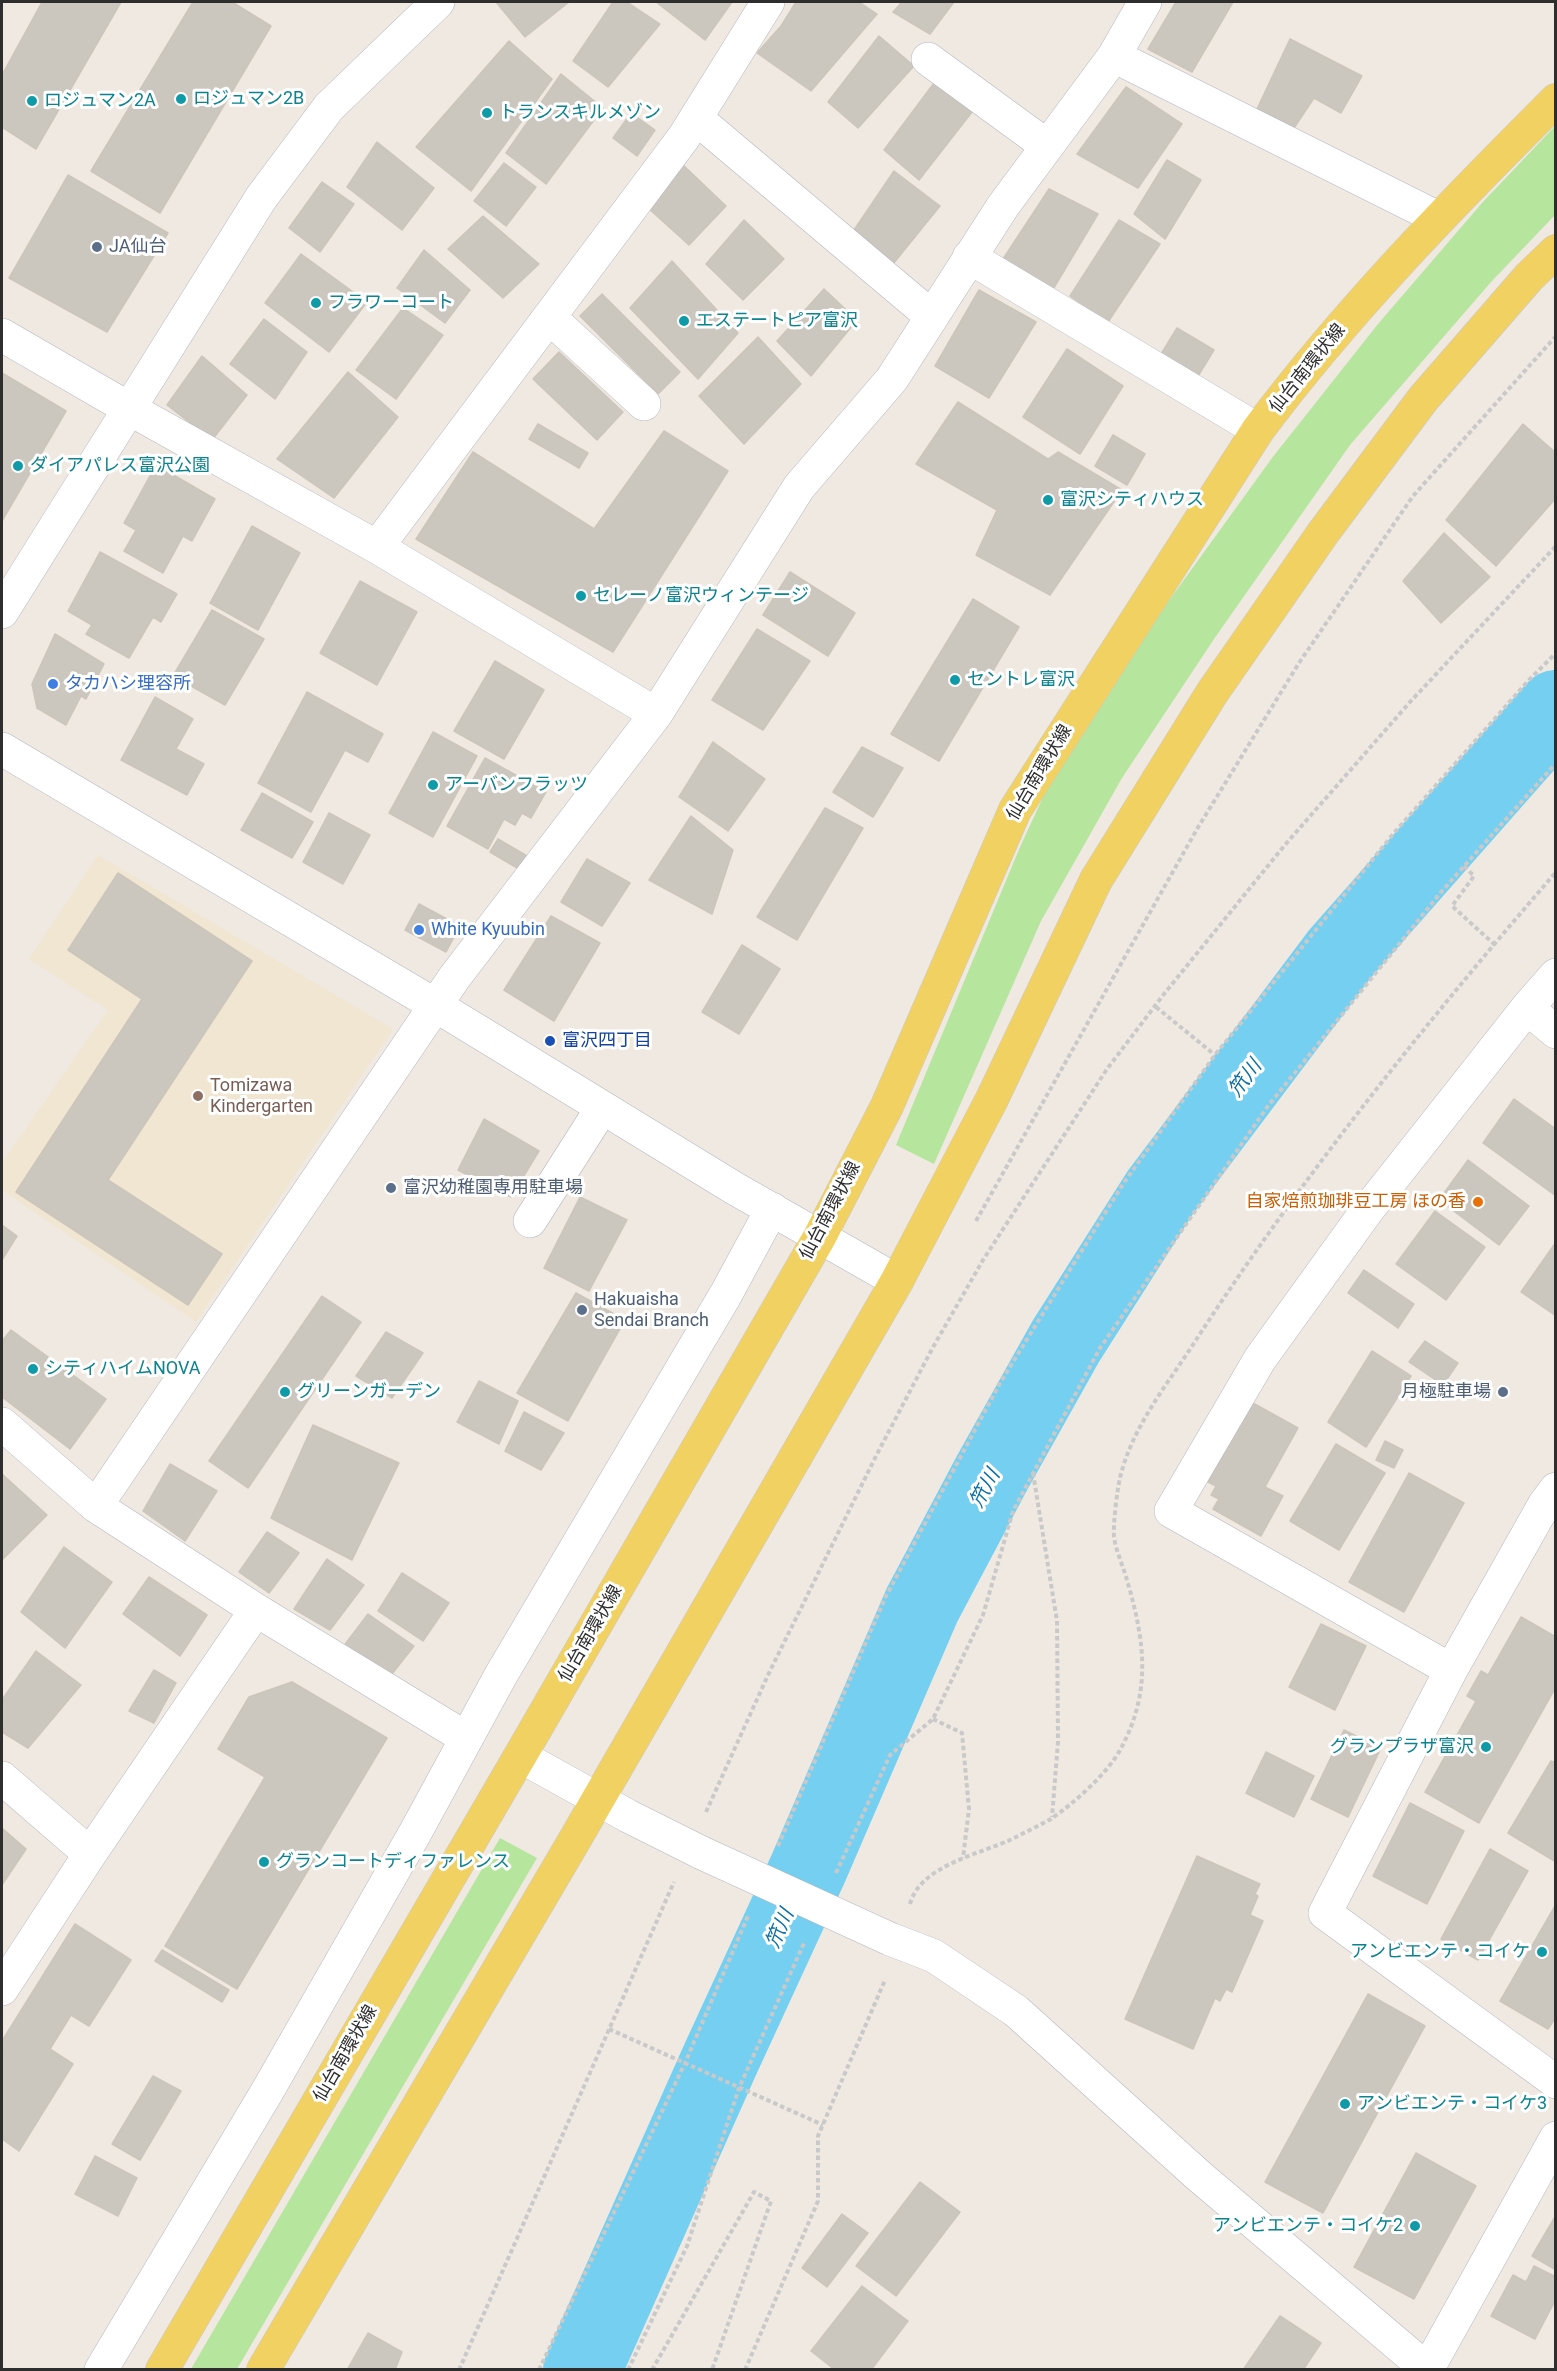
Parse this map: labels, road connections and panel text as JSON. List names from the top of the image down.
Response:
{
  "streets": {
    "main road": ["仙台南環状線"]
  },
  "water": ["笊川"],
  "places": [
    "ロジュマン2B",
    "ロジュマン2A",
    "トランスキルメゾン",
    "JA仙台",
    "フラワーコート",
    "エステートピア富沢",
    "ダイアパレス富沢公園",
    "富沢シティハウス",
    "セレーノ富沢ウィンテージ",
    "セントレ富沢",
    "タカハシ理容所",
    "アーバンフラッツ",
    "White Kyuubin",
    "富沢四丁目",
    "Tomizawa Kindergarten",
    "富沢幼稚園専用駐車場",
    "自家焙煎珈琲豆工房 ほの香",
    "Hakuaisha Sendai Branch",
    "シティハイムNOVA",
    "グリーンガーデン",
    "月極駐車場",
    "グランプラザ富沢",
    "グランコートディファレンス",
    "アンビエンテ・コイケ",
    "アンビエンテ・コイケ3",
    "アンビエンテ・コイケ2"
  ]
}
